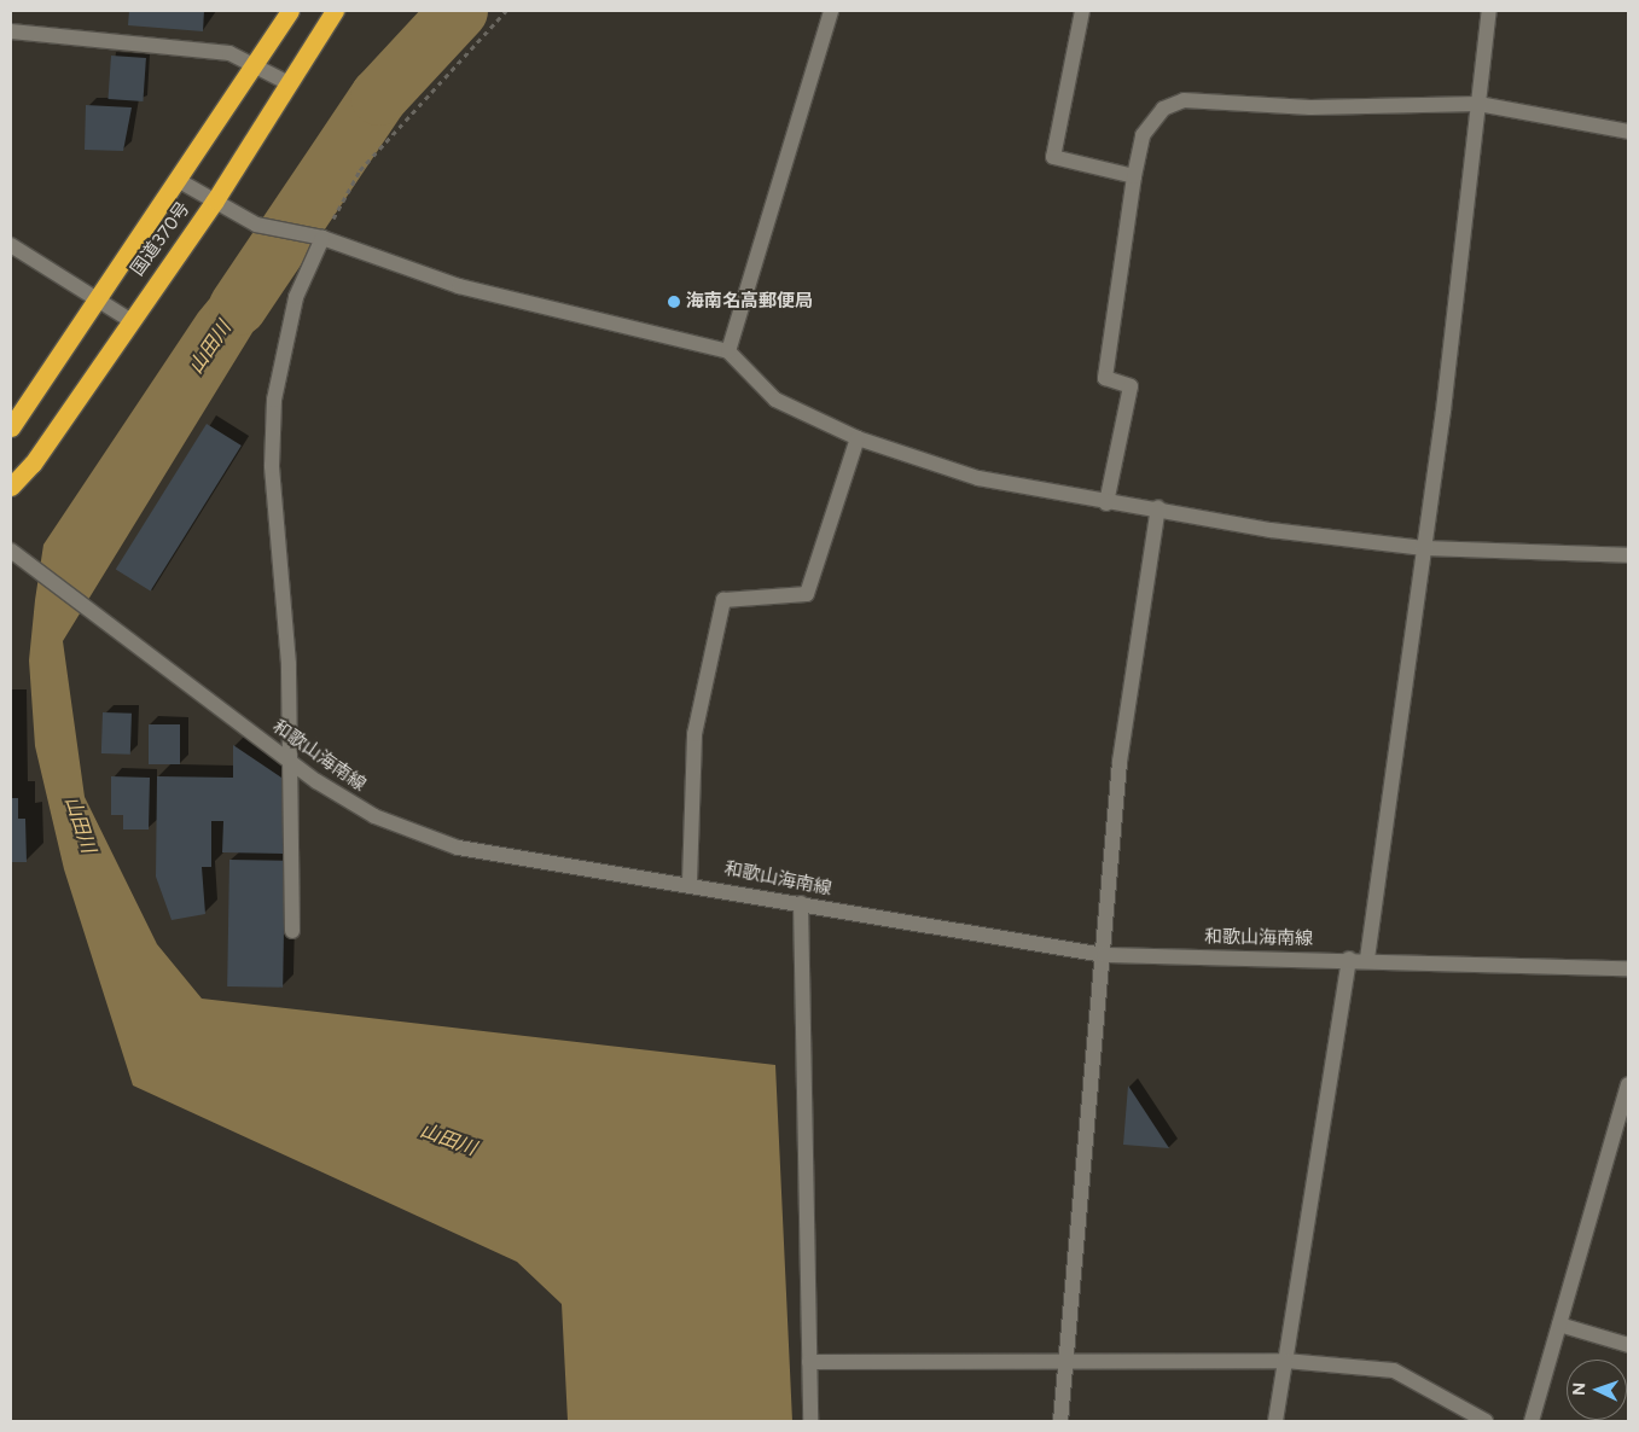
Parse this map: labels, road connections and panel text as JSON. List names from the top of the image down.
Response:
{
  "streets": {
    "highway": ["国道370号"],
    "street": ["和歌山海南線"]
  },
  "water": ["山田川"],
  "places": ["海南名高郵便局"],
  "north": "left"
}
